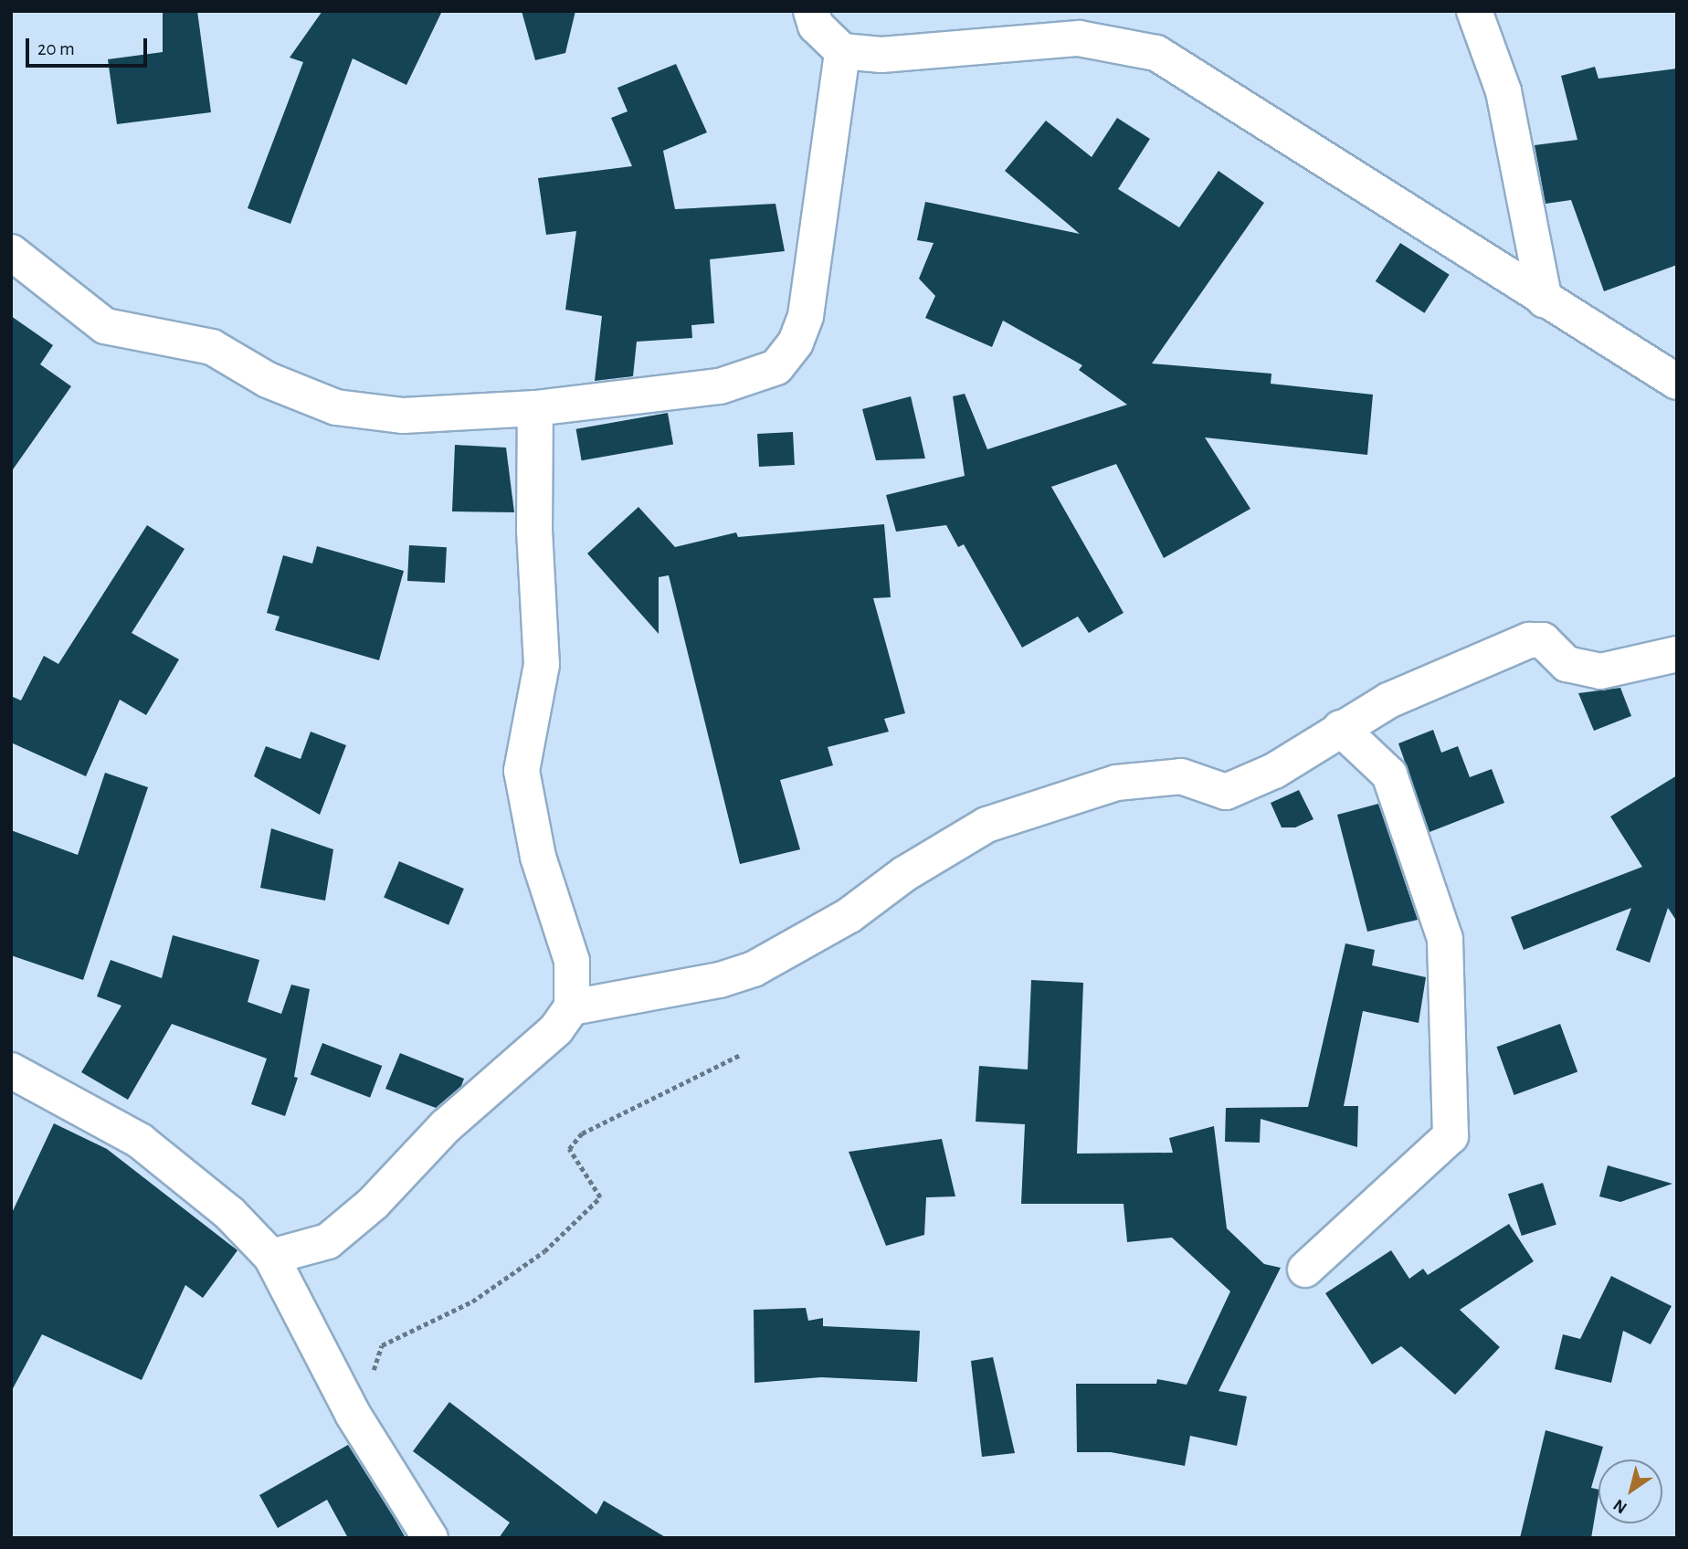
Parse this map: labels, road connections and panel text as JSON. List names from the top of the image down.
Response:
{
  "scale_bar": "20 m",
  "north": "bottom left"
}
